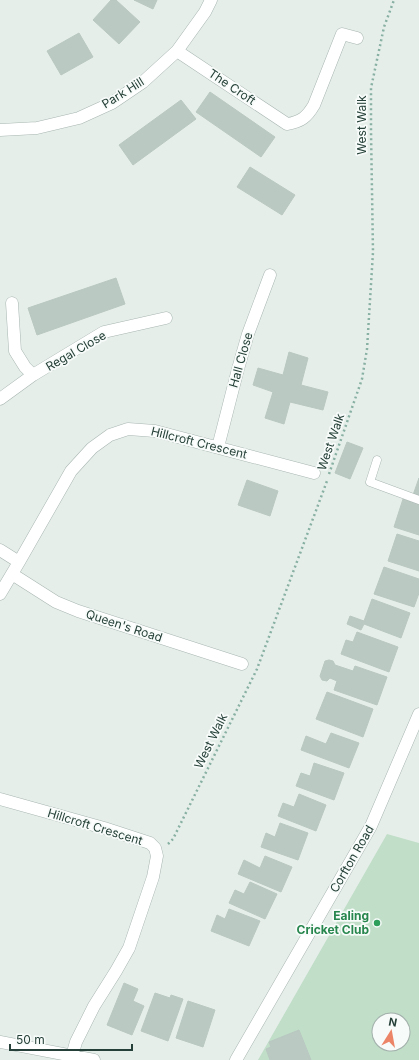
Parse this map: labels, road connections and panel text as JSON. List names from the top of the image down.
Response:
{
  "streets": {
    "street": [
      "The Croft",
      "Park Hill",
      "Regal Close",
      "Hall Close",
      "Hillcroft Crescent",
      "Queen's Road",
      "Corfton Road"
    ],
    "path": ["West Walk"]
  },
  "crossings": [
    ["The Croft", "Park Hill"],
    ["West Walk", "Hillcroft Crescent"],
    ["Hall Close", "Hillcroft Crescent"],
    ["Hillcroft Crescent", "Queen's Road"]
  ],
  "places": ["Ealing Cricket Club"],
  "scale_bar": "50 m",
  "north": "top"
}
